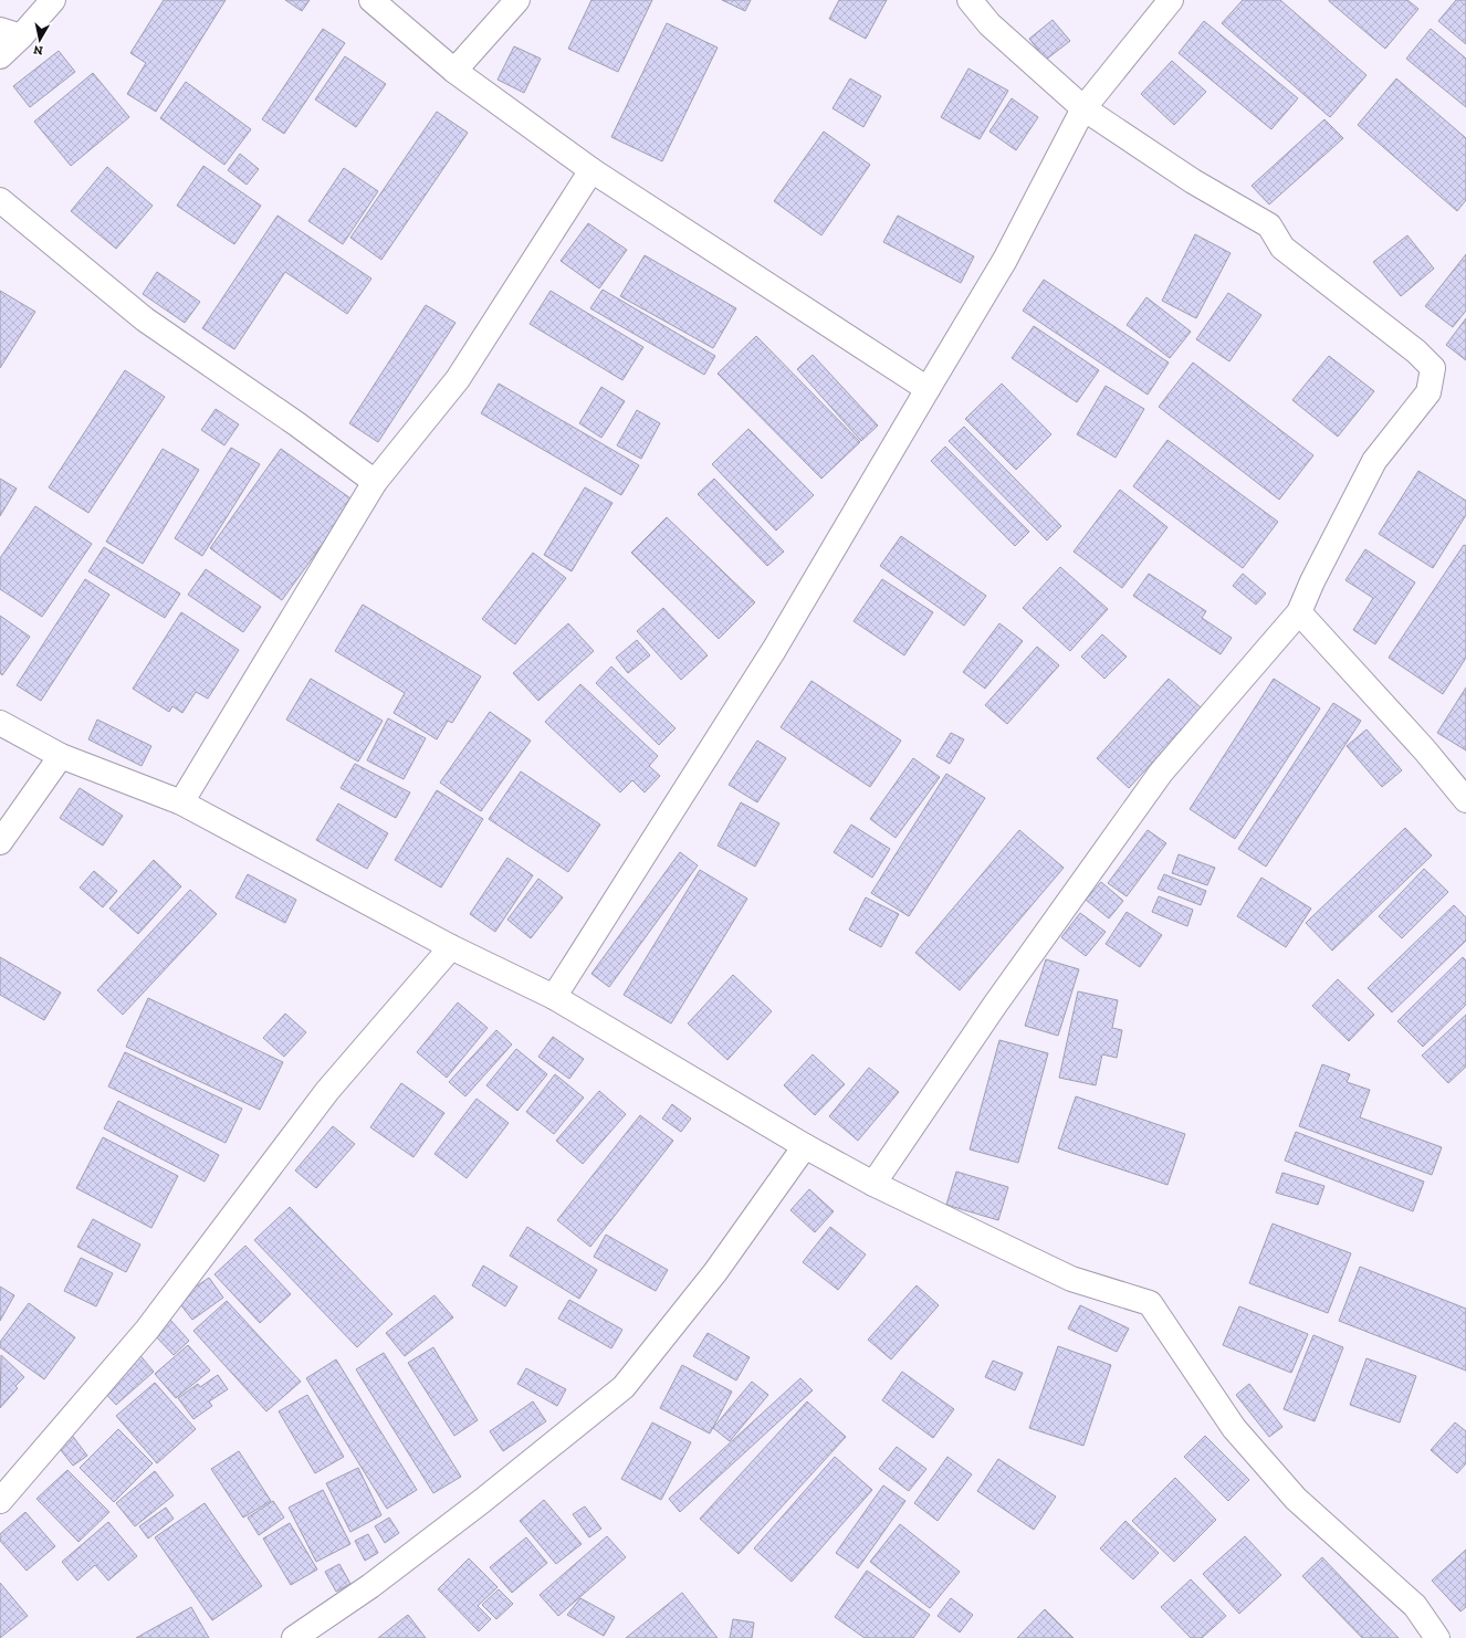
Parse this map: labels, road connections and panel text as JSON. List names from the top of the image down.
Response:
{
  "north": "bottom"
}
